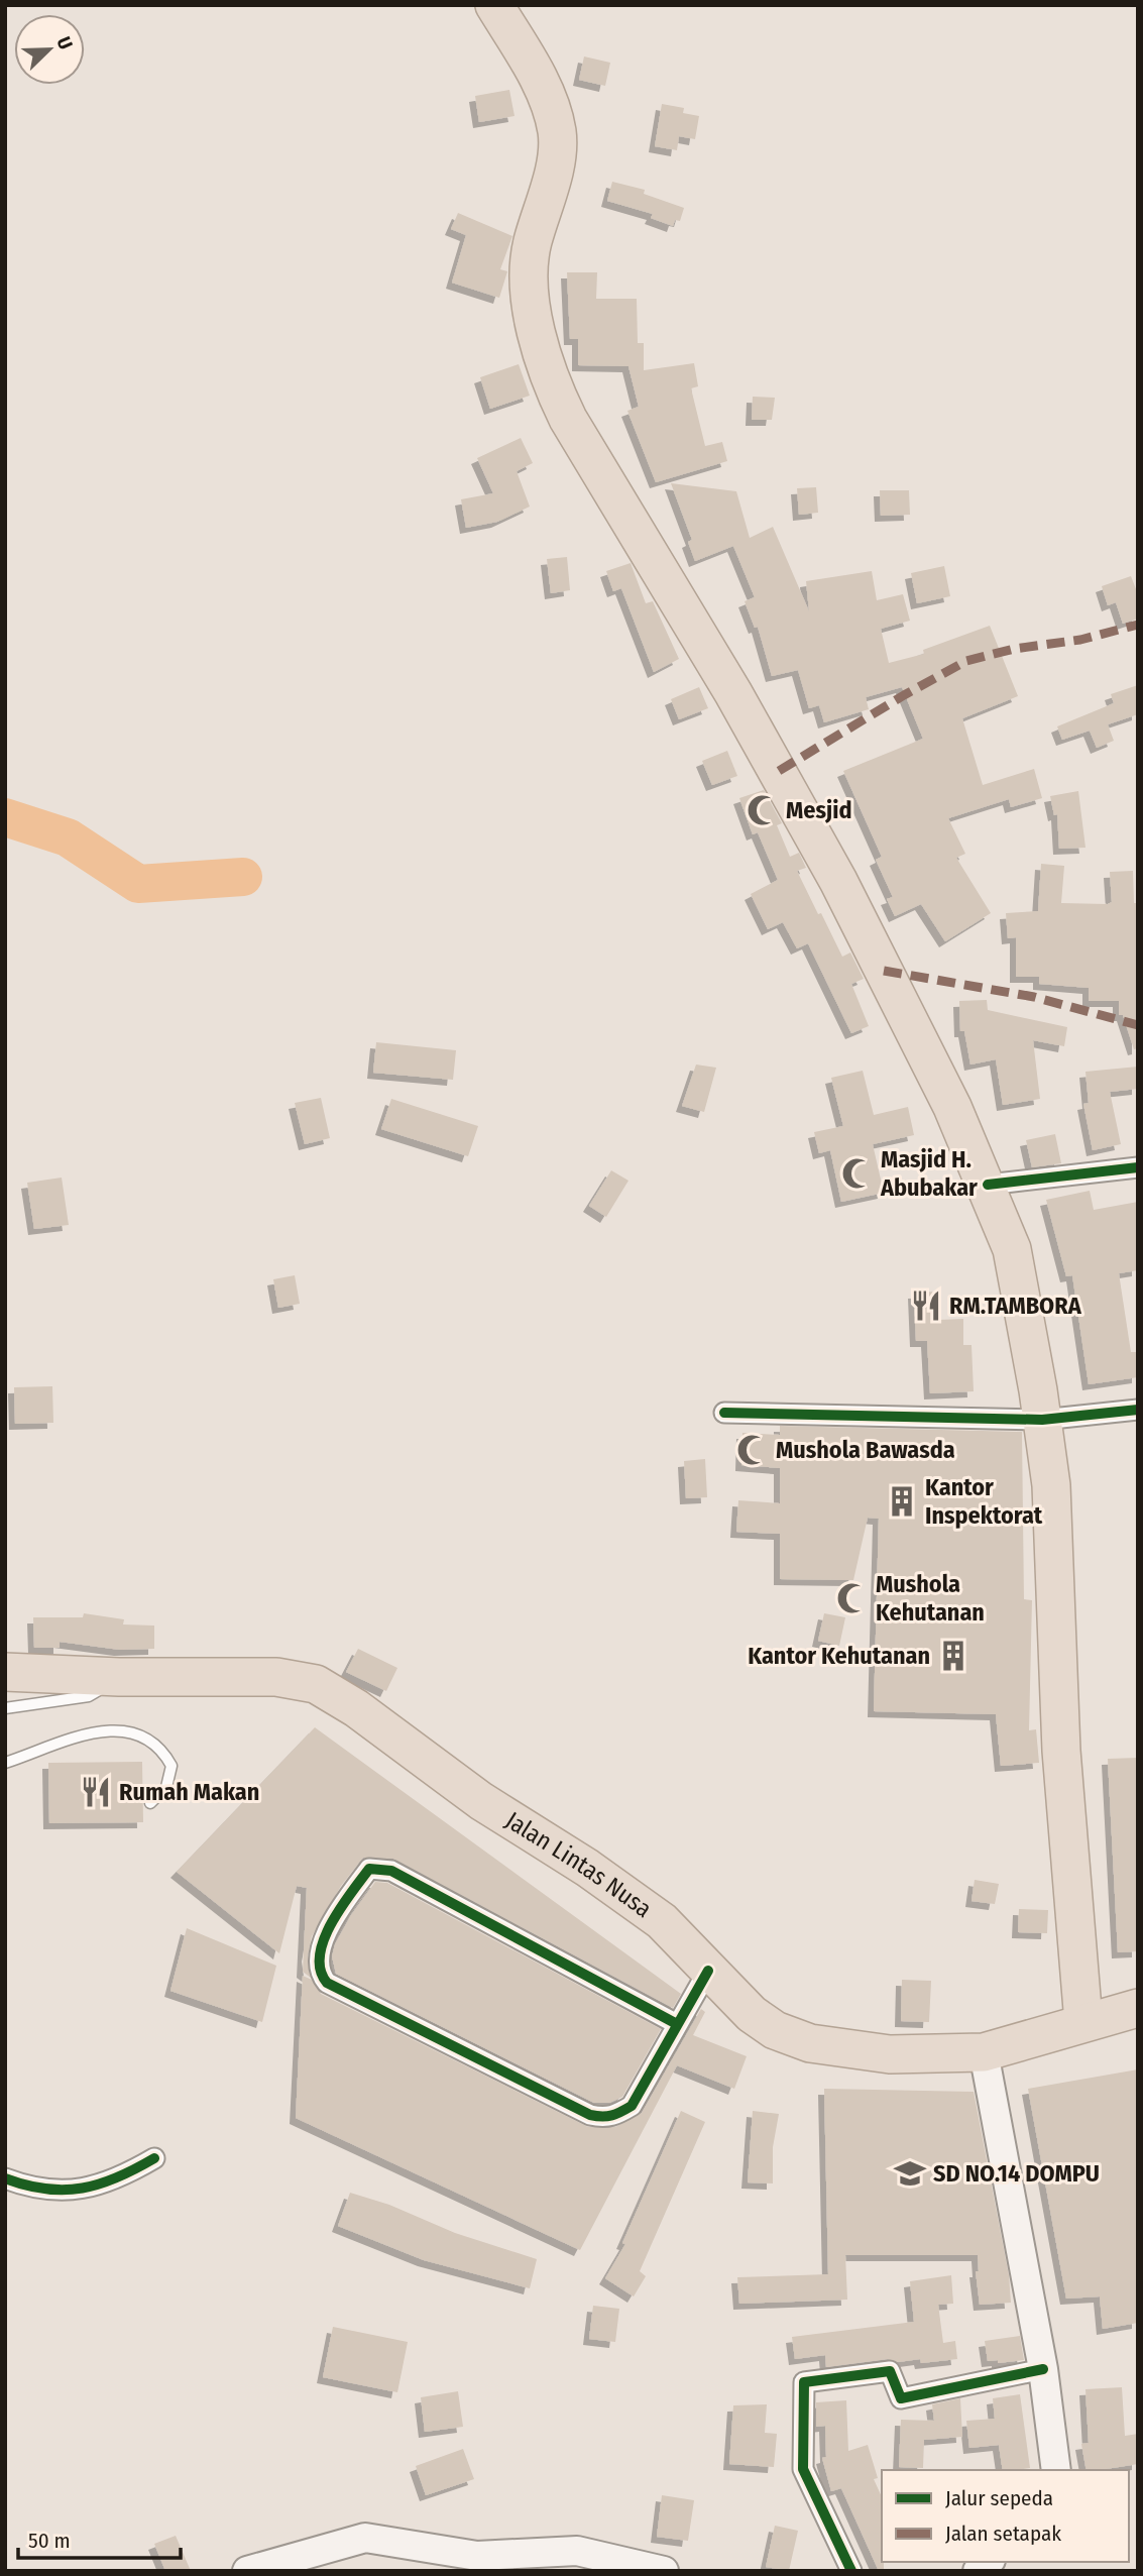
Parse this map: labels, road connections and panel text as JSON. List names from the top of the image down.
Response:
{
  "streets": {
    "highway": ["Jalan Lintas Nusa"]
  },
  "places": {
    "mosque": [
      "Mesjid",
      "Masjid H. Abubakar",
      "Mushola Bawasda",
      "Mushola Kehutanan"
    ],
    "restaurant": ["RM.TAMBORA", "Rumah Makan"],
    "building": ["Kantor Inspektorat", "Kantor Kehutanan"],
    "school or university": ["SD NO.14 DOMPU"]
  },
  "legend": ["Jalur sepeda", "Jalan setapak"],
  "scale_bar": "50 m",
  "north": "top right"
}
